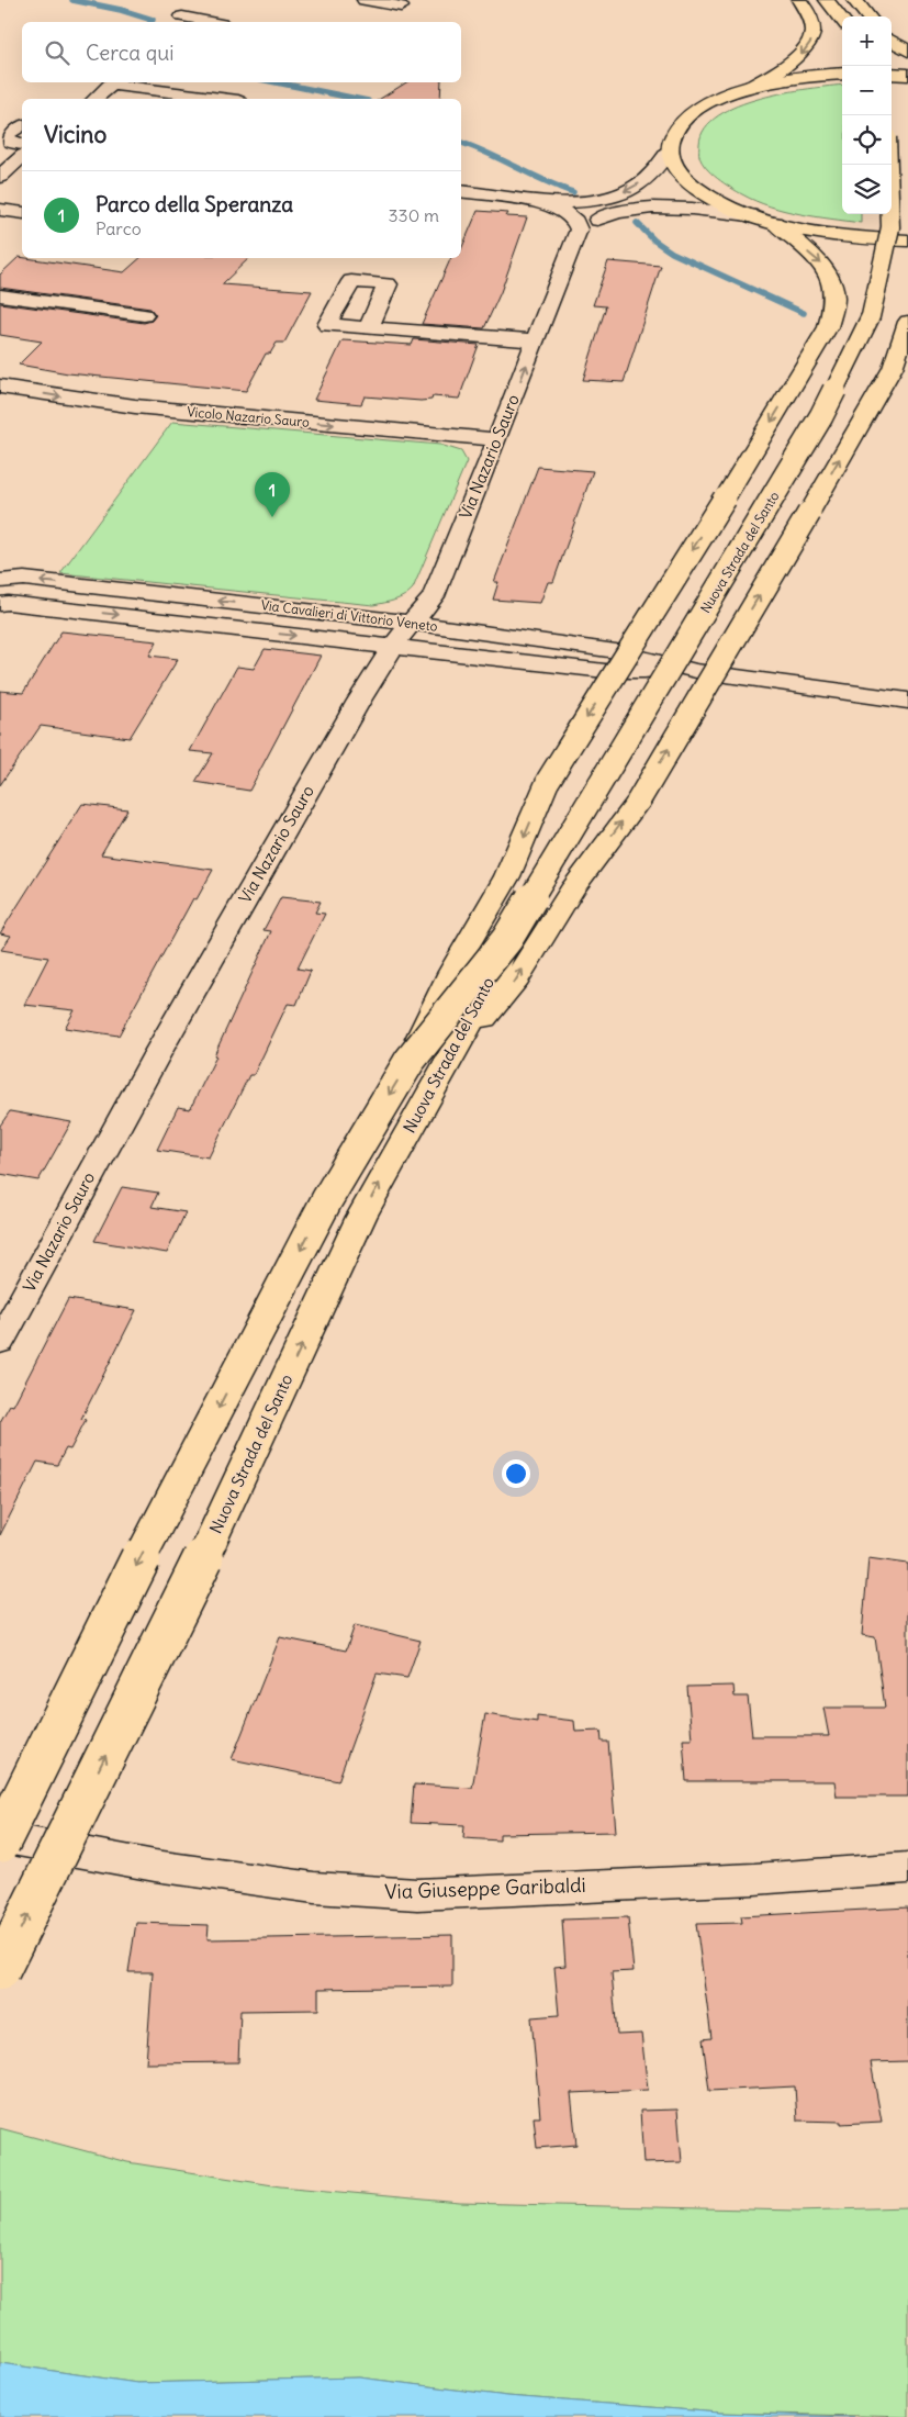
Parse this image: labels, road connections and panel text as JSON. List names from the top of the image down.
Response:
{
  "streets": {
    "main road": ["Nuova Strada del Santo"],
    "street": [
      "Vicolo Nazario Sauro",
      "Via Nazario Sauro",
      "Via Cavalieri di Vittorio Veneto",
      "Via Giuseppe Garibaldi"
    ]
  },
  "crossings": [
    ["Vicolo Nazario Sauro", "Via Nazario Sauro"],
    ["Via Nazario Sauro", "Via Cavalieri di Vittorio Veneto"]
  ],
  "page": {
    "map_buttons": ["+", "−"],
    "search": "Cerca qui",
    "heading": "Vicino",
    "list": [
      {
        "mark": "1",
        "name": "Parco della Speranza",
        "note": "Parco",
        "value": "330 m"
      }
    ],
    "pins": "1"
  }
}
